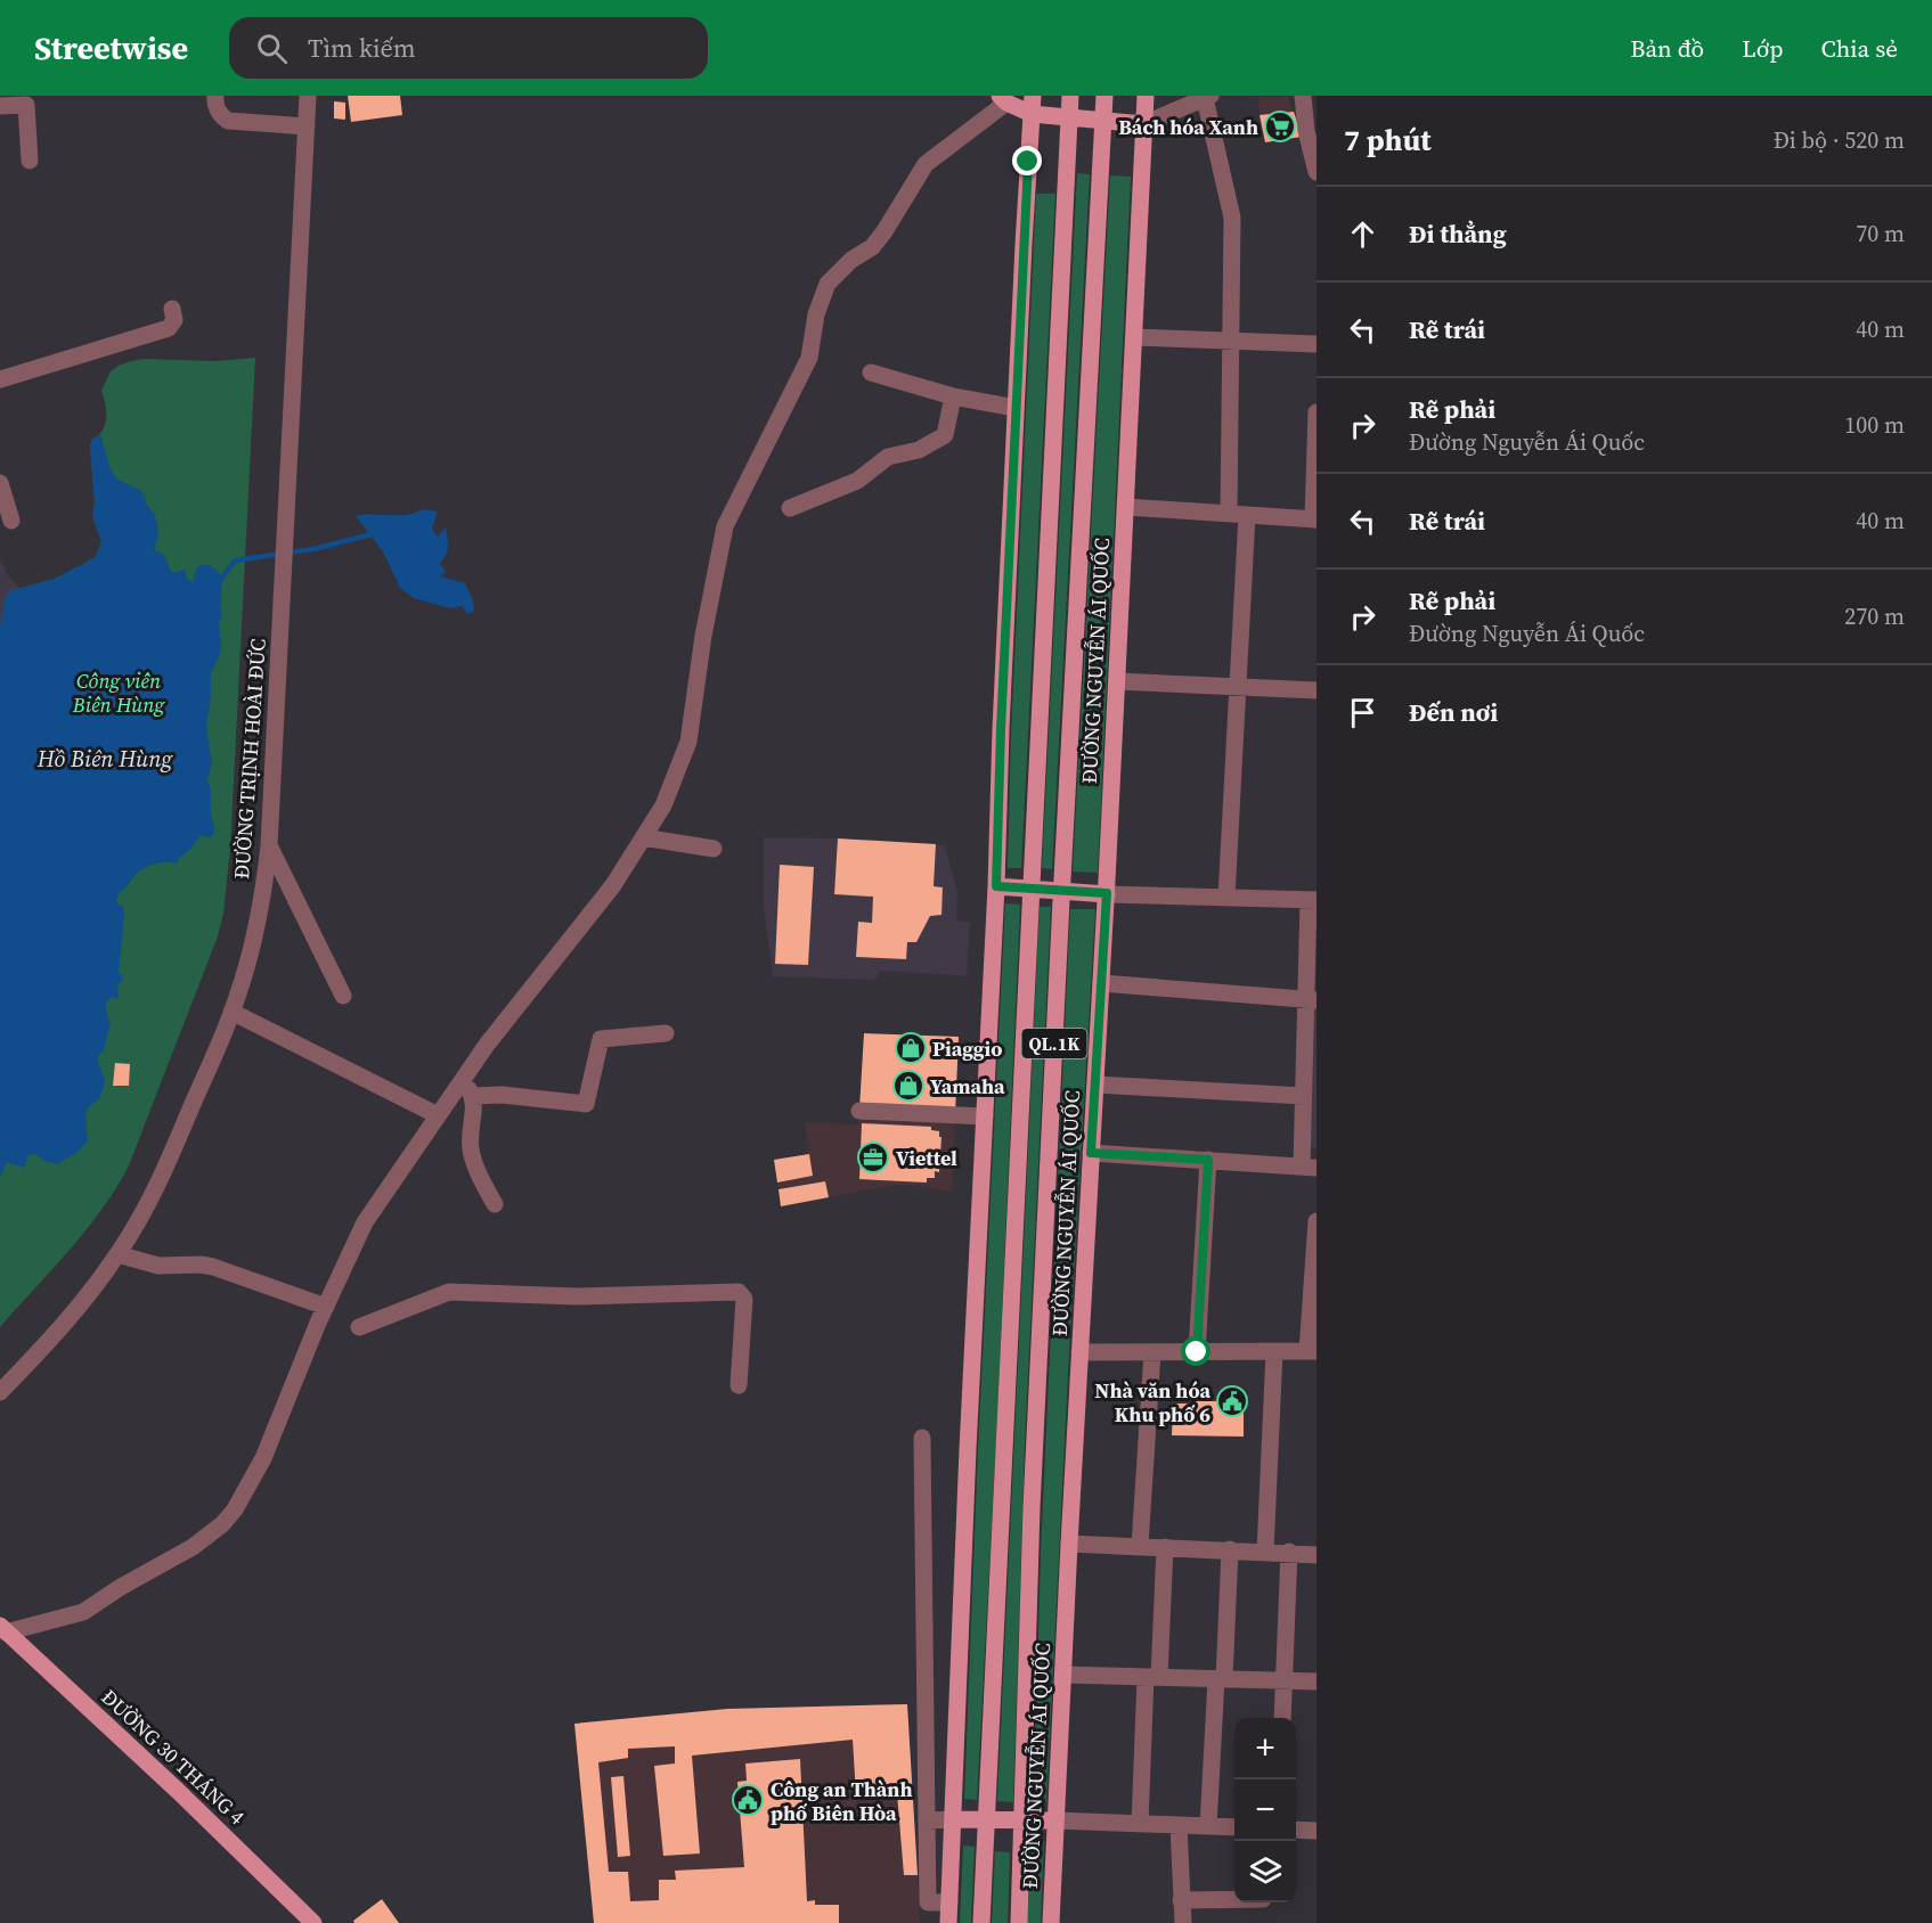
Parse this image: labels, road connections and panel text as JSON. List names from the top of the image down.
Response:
{
  "streets": {
    "main road": ["ĐƯỜNG NGUYỄN ÁI QUỐC", "QL.1K", "ĐƯỜNG 30 THÁNG 4"],
    "street": ["ĐƯỜNG TRỊNH HOÀI ĐỨC"]
  },
  "water": ["Hồ Biên Hùng"],
  "parks": ["Công viên Biên Hùng"],
  "places": {
    "supermarket": ["Bách hóa Xanh"],
    "shop": ["Piaggio", "Yamaha"],
    "office": ["Viettel"],
    "public building": ["Nhà văn hóa Khu phố 6", "Công an Thành phố Biên Hòa"]
  },
  "page": {
    "header": "Streetwise",
    "search": "Tìm kiếm",
    "nav": ["Bản đồ", "Lớp", "Chia sẻ"],
    "heading": ["7 phút", "Đi bộ · 520 m"],
    "list": [
      ["Đi thẳng", "70 m"],
      ["Rẽ trái", "40 m"],
      ["Rẽ phải", "Đường Nguyễn Ái Quốc", "100 m"],
      ["Rẽ trái", "40 m"],
      ["Rẽ phải", "Đường Nguyễn Ái Quốc", "270 m"],
      "Đến nơi"
    ],
    "map_buttons": ["+", "−"]
  }
}
